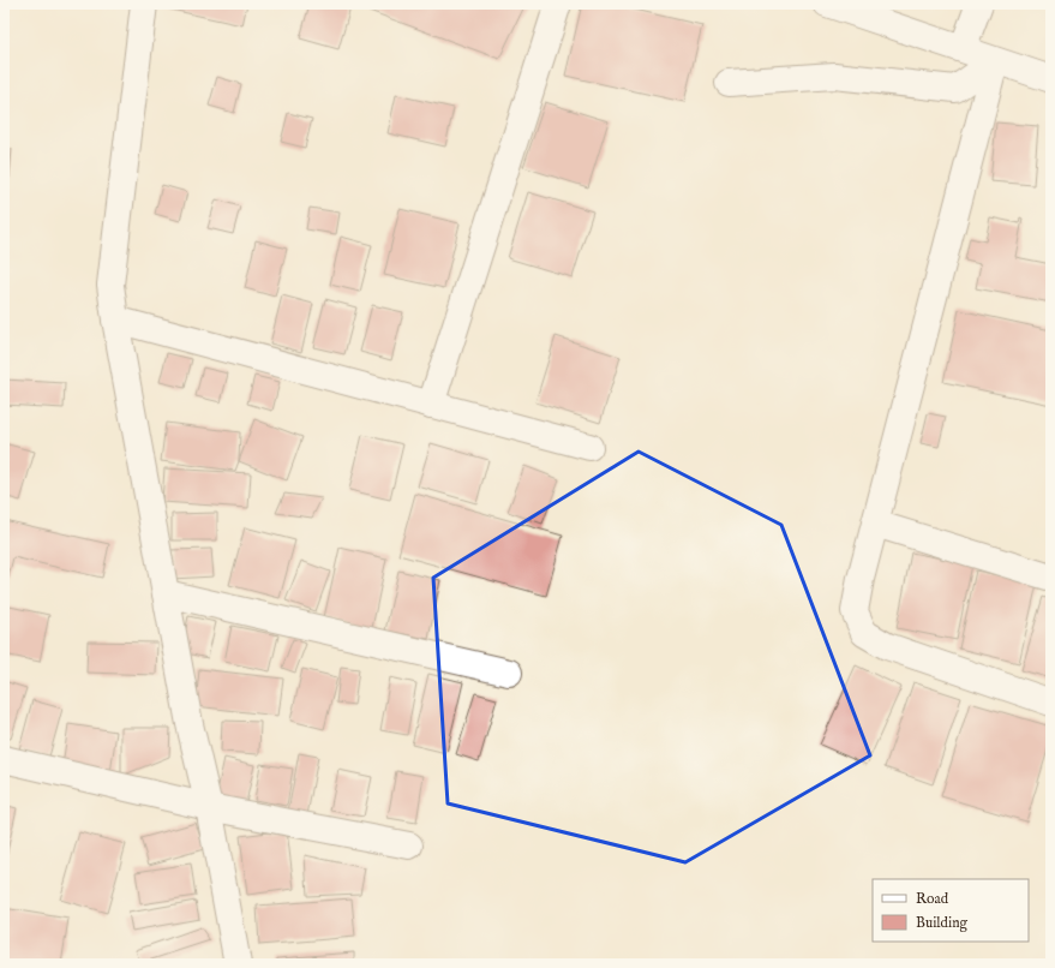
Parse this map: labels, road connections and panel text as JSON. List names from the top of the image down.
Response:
{
  "legend": ["Road", "Building"]
}
